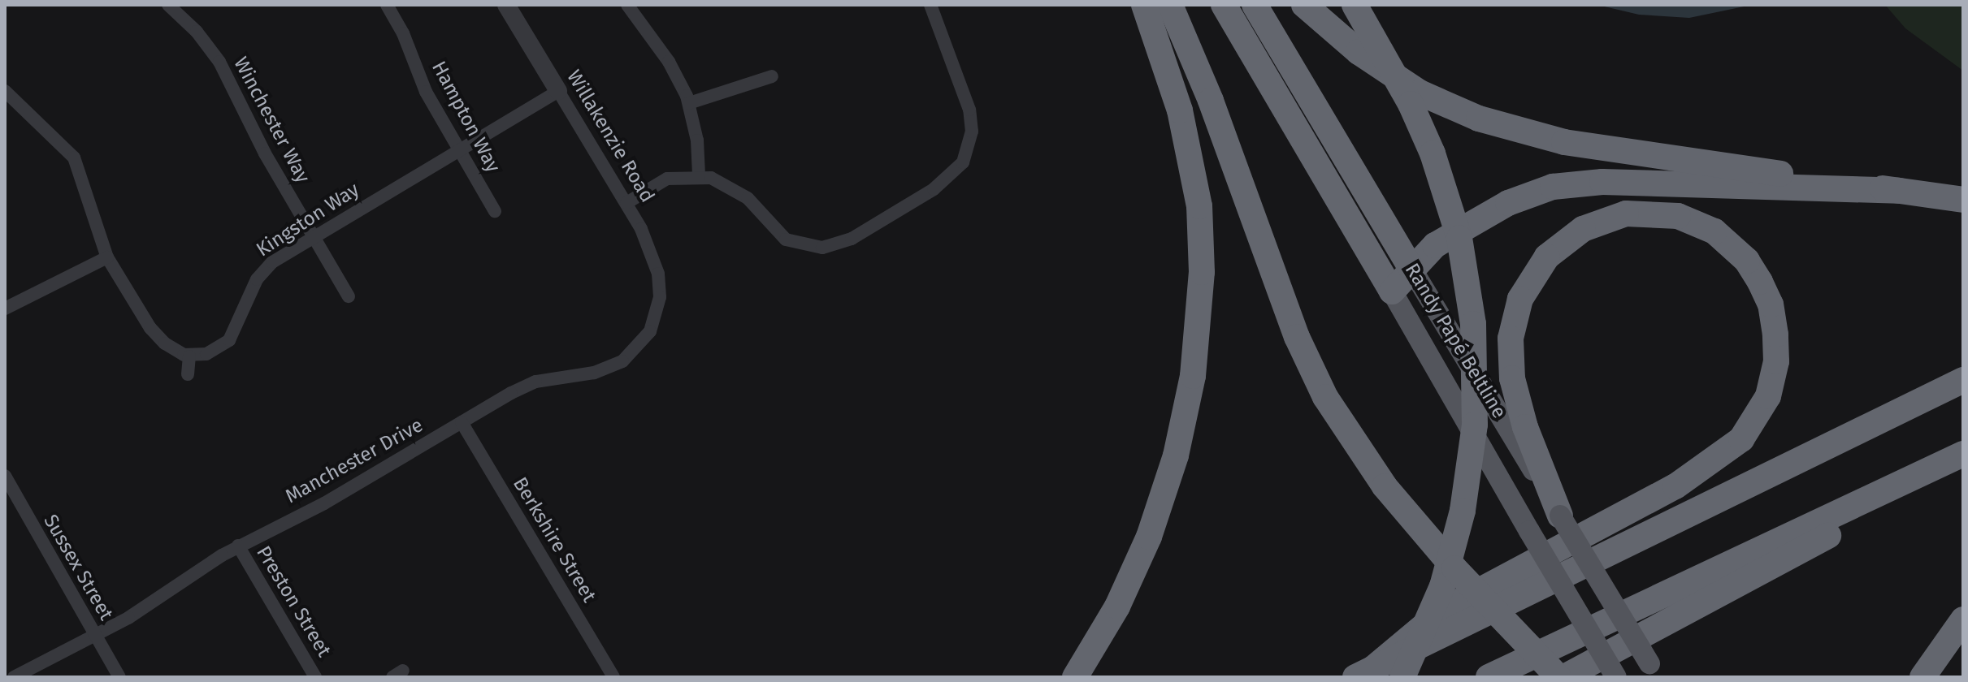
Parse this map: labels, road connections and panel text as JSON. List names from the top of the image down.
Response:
{
  "streets": {
    "highway": ["Randy Papé Beltline"],
    "street": [
      "Hampton Way",
      "Winchester Way",
      "Willakenzie Road",
      "Kingston Way",
      "Manchester Drive",
      "Berkshire Street",
      "Sussex Street",
      "Preston Street"
    ]
  },
  "crossings": [
    ["Hampton Way", "Kingston Way"],
    ["Winchester Way", "Kingston Way"],
    ["Willakenzie Road", "Kingston Way"],
    ["Willakenzie Road", "Manchester Drive"],
    ["Manchester Drive", "Berkshire Street"],
    ["Manchester Drive", "Sussex Street"],
    ["Manchester Drive", "Preston Street"]
  ]
}
